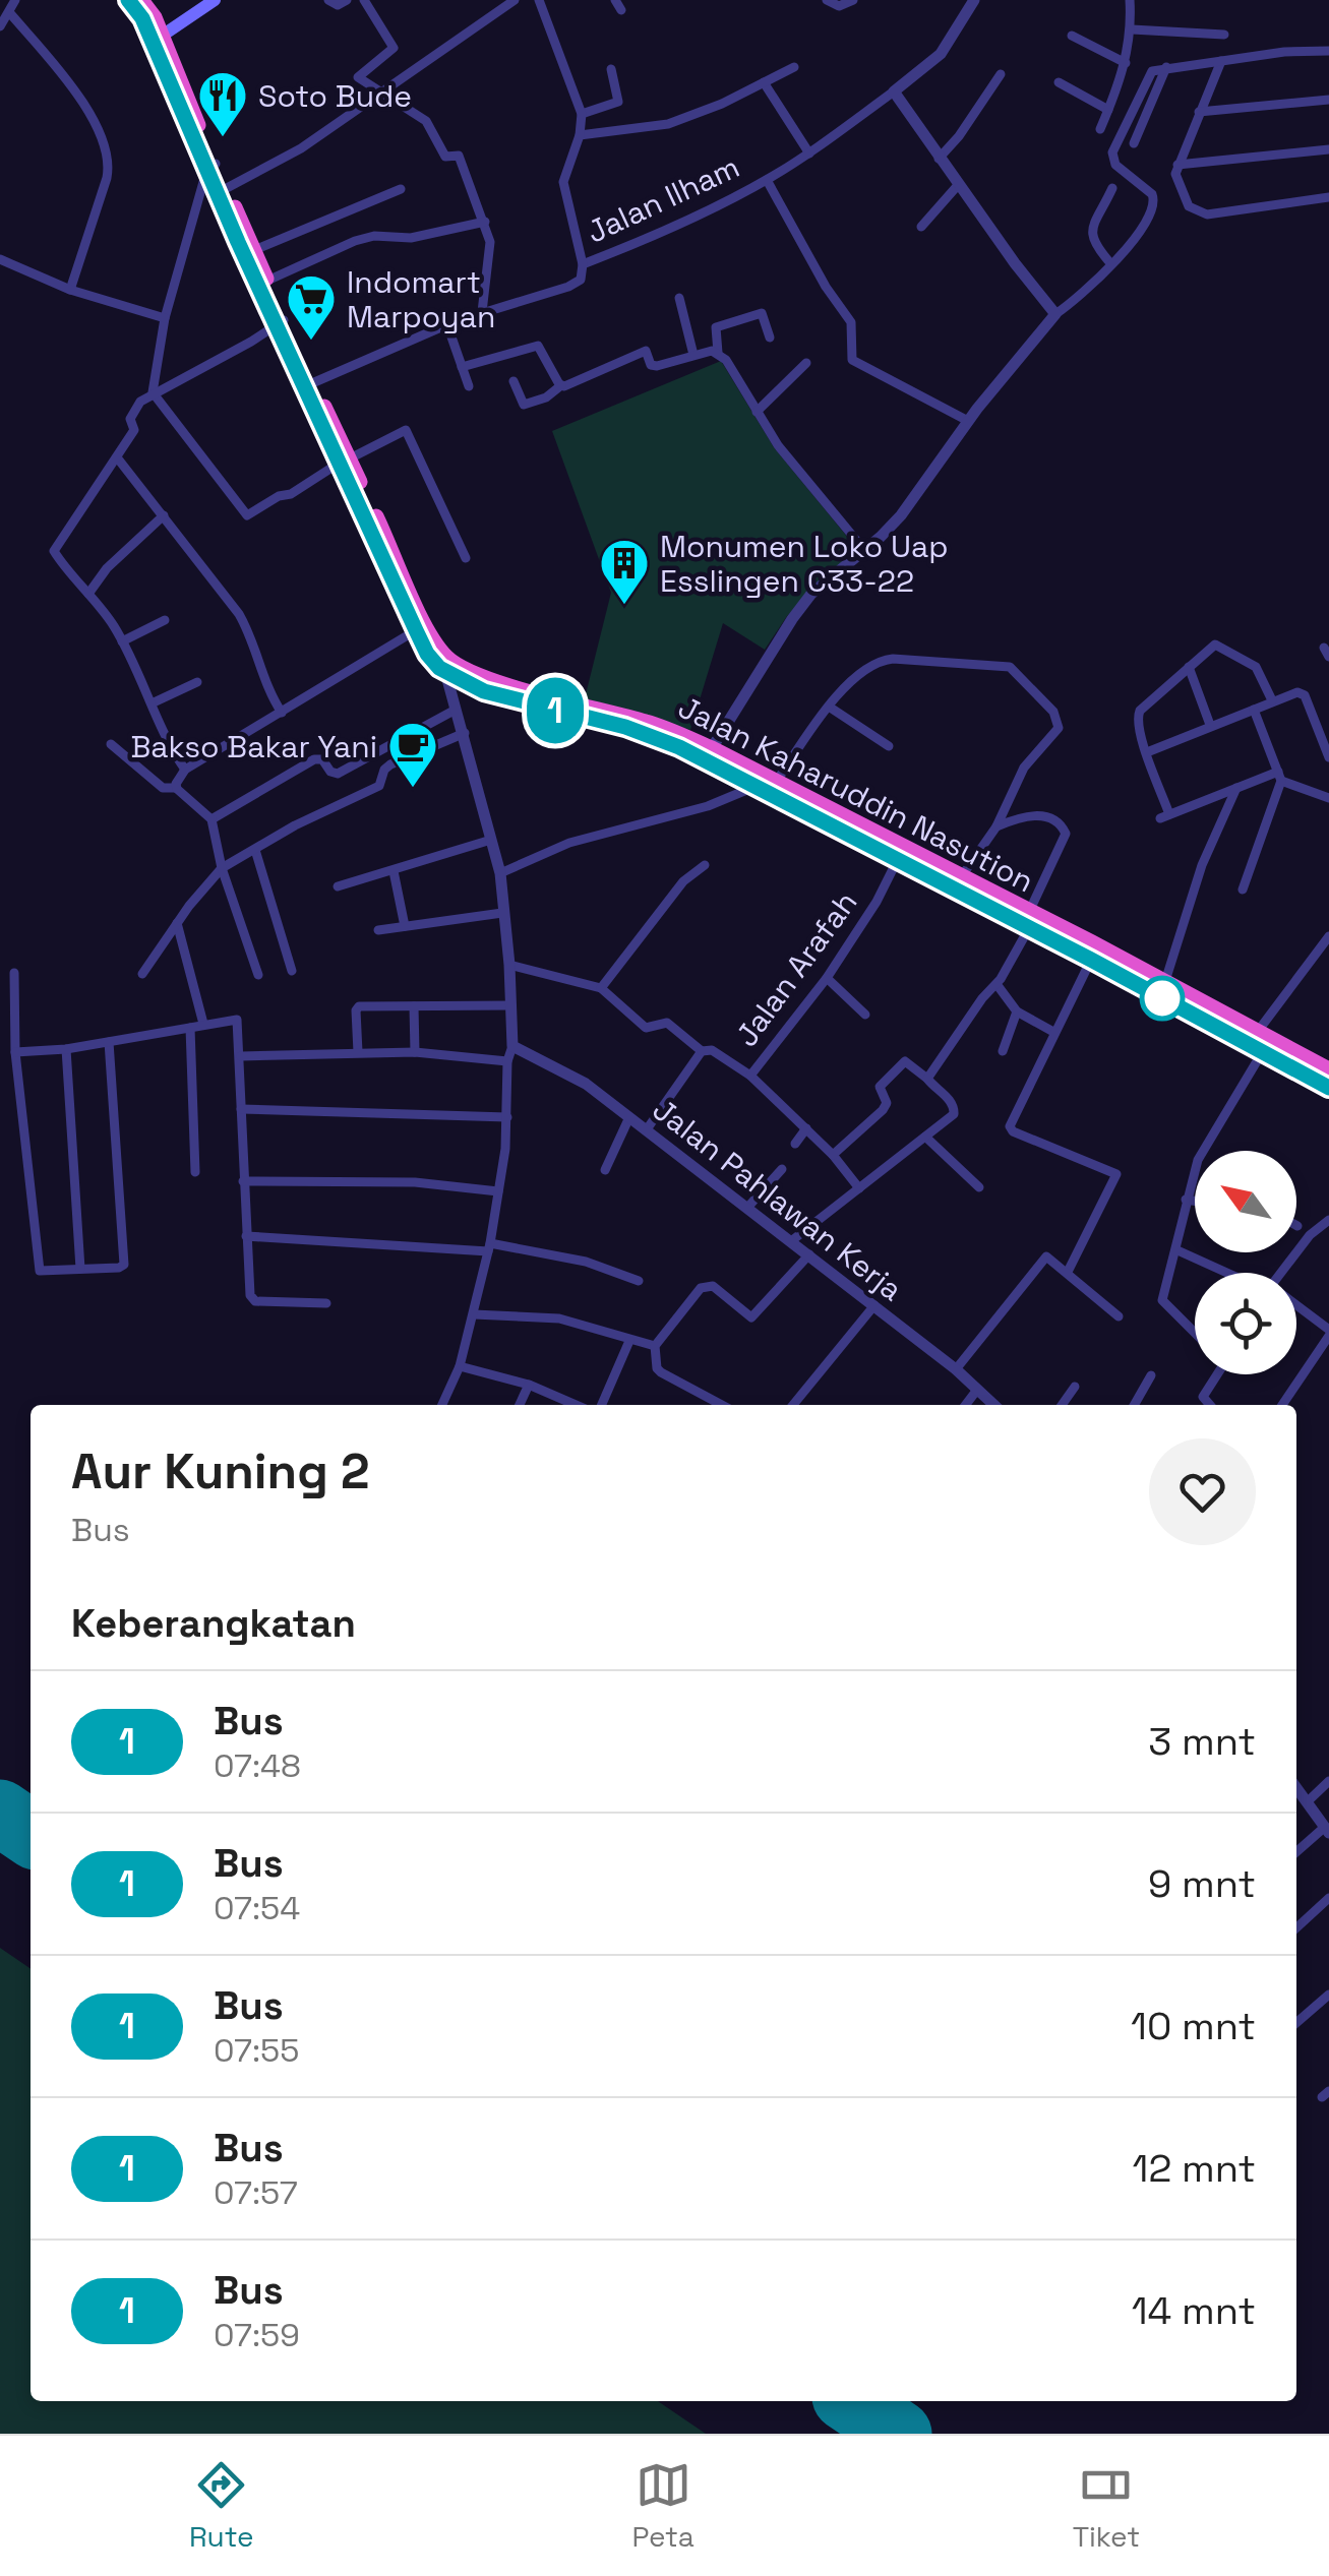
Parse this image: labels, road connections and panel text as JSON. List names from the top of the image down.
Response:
{
  "streets": {
    "highway": ["Jalan Kaharuddin Nasution"],
    "street": ["Jalan Ilham", "Jalan Arafah", "Jalan Pahlawan Kerja"]
  },
  "crossings": [
    ["Jalan Kaharuddin Nasution", "Jalan Arafah"]
  ],
  "places": {
    "restaurant": ["Soto Bude"],
    "supermarket": ["Indomart Marpoyan"],
    "building": ["Monumen Loko Uap Esslingen C33-22"],
    "cafe": ["Bakso Bakar Yani"]
  },
  "lines": ["bus line 1"],
  "north": "top left",
  "page": {
    "on_map": "1",
    "heading": [
      ["Aur Kuning 2", "Bus"],
      "Keberangkatan"
    ],
    "list": [
      {
        "mark": "1",
        "name": "Bus",
        "note": "07:48",
        "value": "3 mnt"
      },
      {
        "mark": "1",
        "name": "Bus",
        "note": "07:54",
        "value": "9 mnt"
      },
      {
        "mark": "1",
        "name": "Bus",
        "note": "07:55",
        "value": "10 mnt"
      },
      {
        "mark": "1",
        "name": "Bus",
        "note": "07:57",
        "value": "12 mnt"
      },
      {
        "mark": "1",
        "name": "Bus",
        "note": "07:59",
        "value": "14 mnt"
      }
    ],
    "tabs": ["Rute", "Peta", "Tiket"]
  }
}
